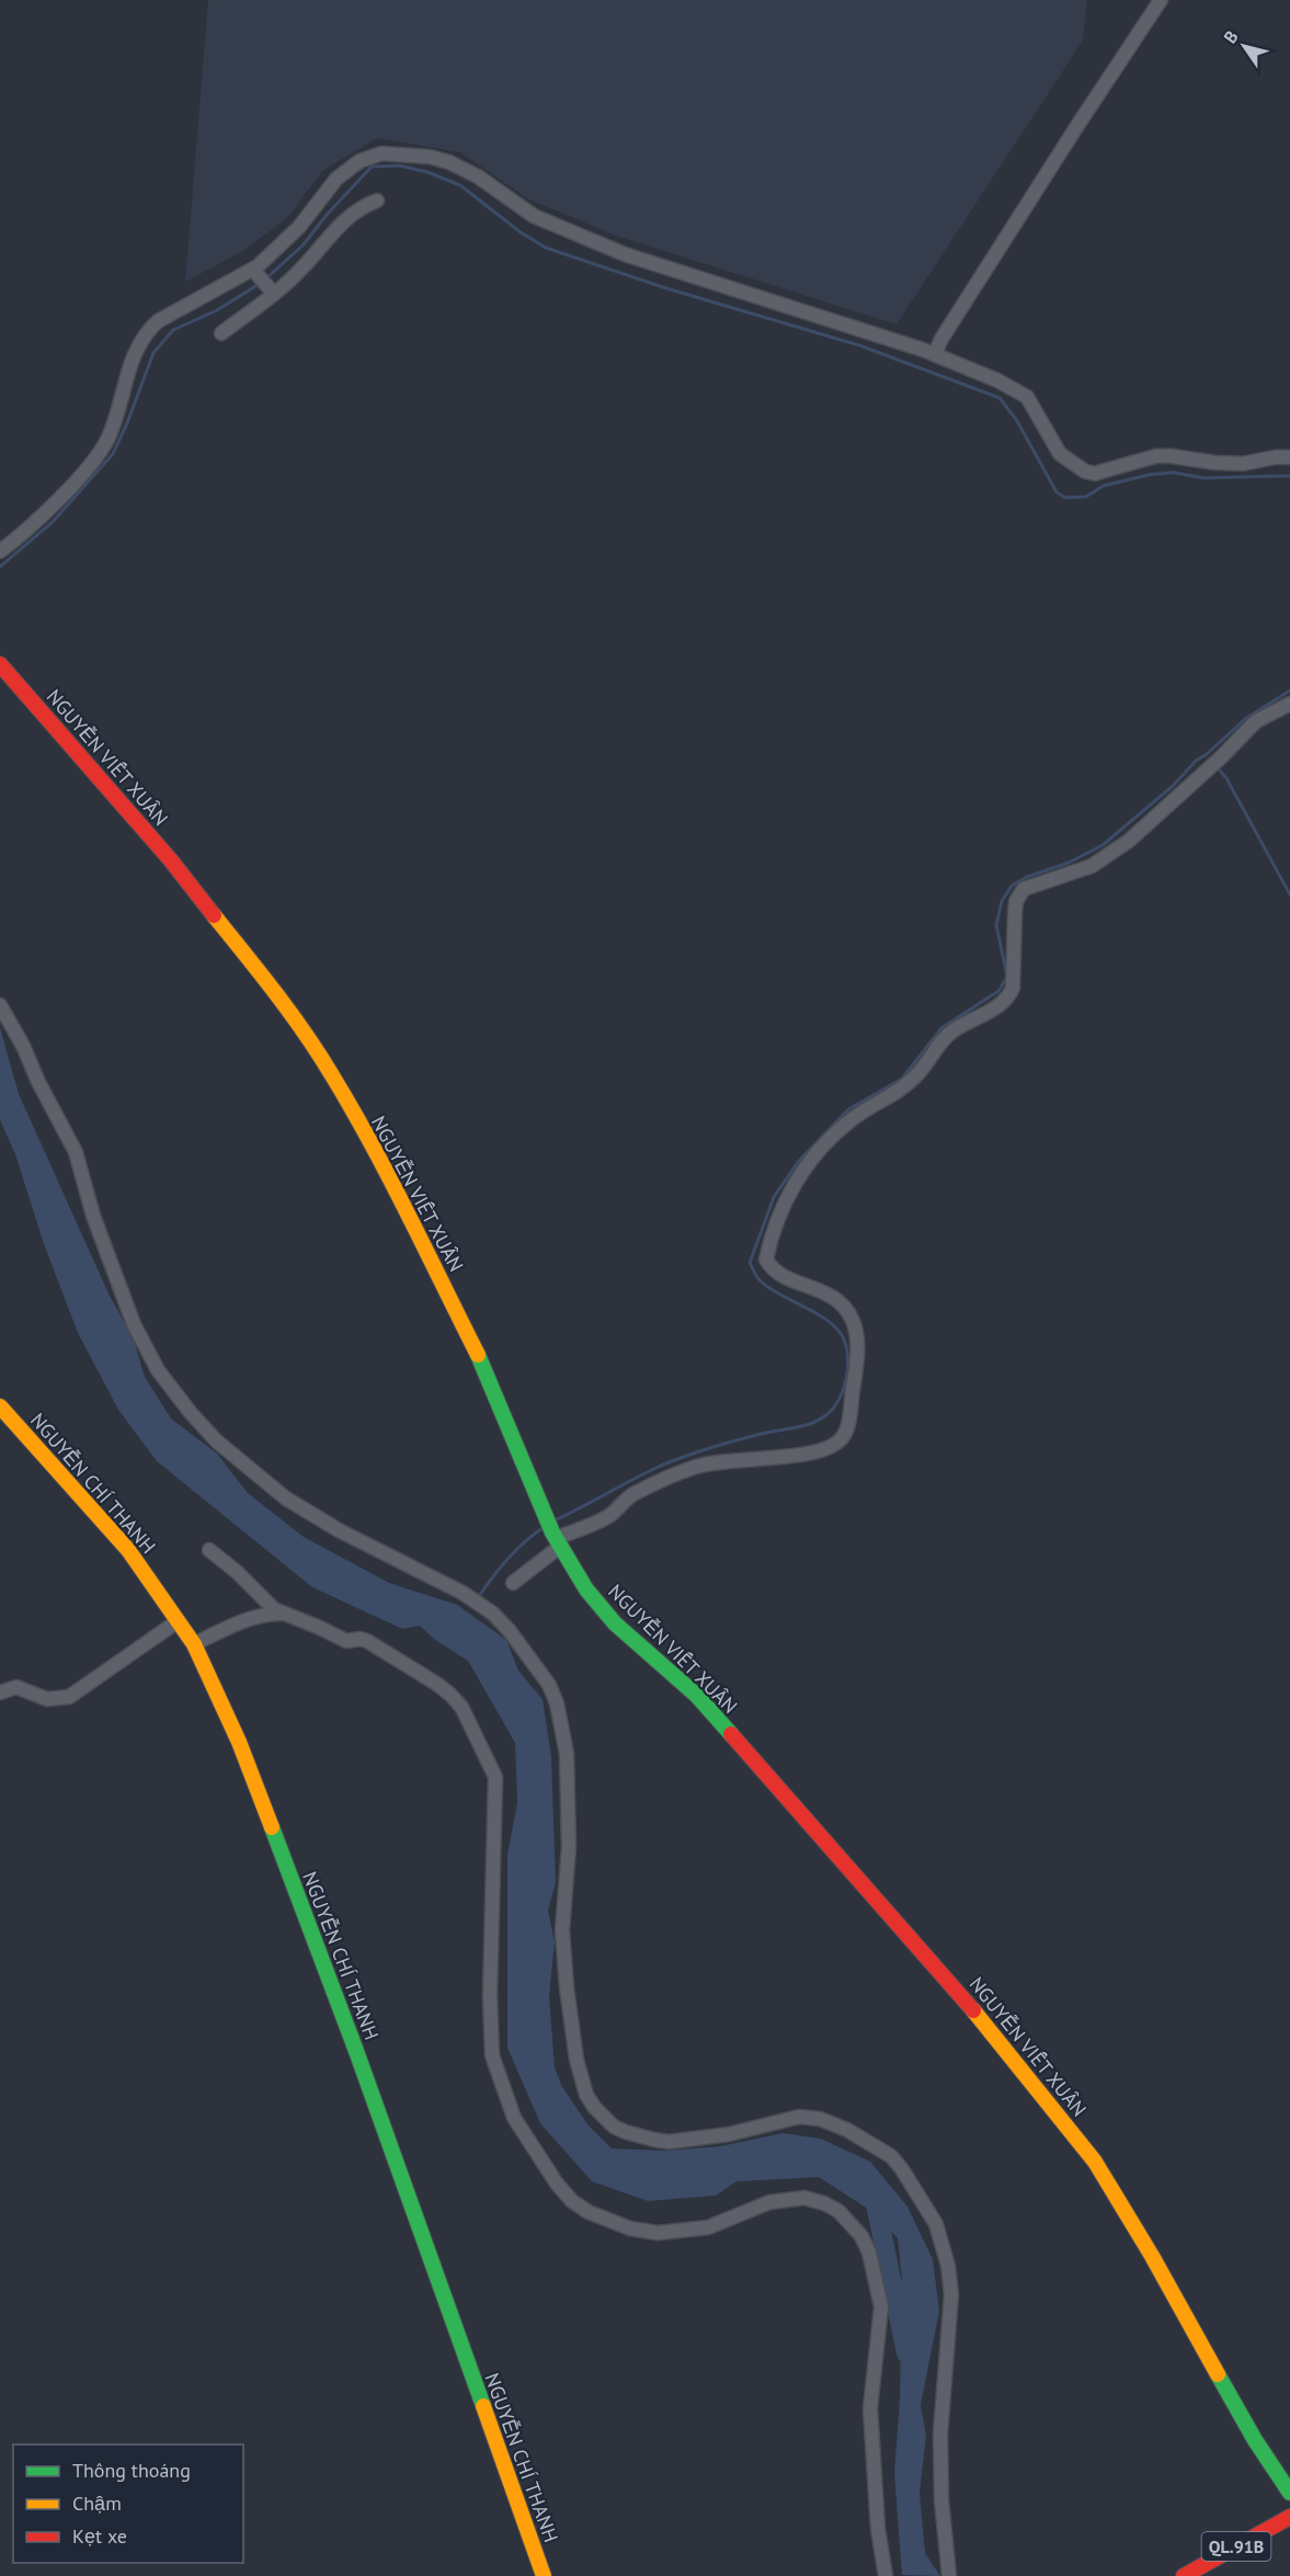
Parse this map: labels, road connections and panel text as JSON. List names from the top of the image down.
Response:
{
  "streets": {
    "main road": ["NGUYỄN VIẾT XUÂN", "NGUYỄN CHÍ THANH", "QL.91B"]
  },
  "legend": ["Thông thoáng", "Chậm", "Kẹt xe"],
  "north": "top left"
}
